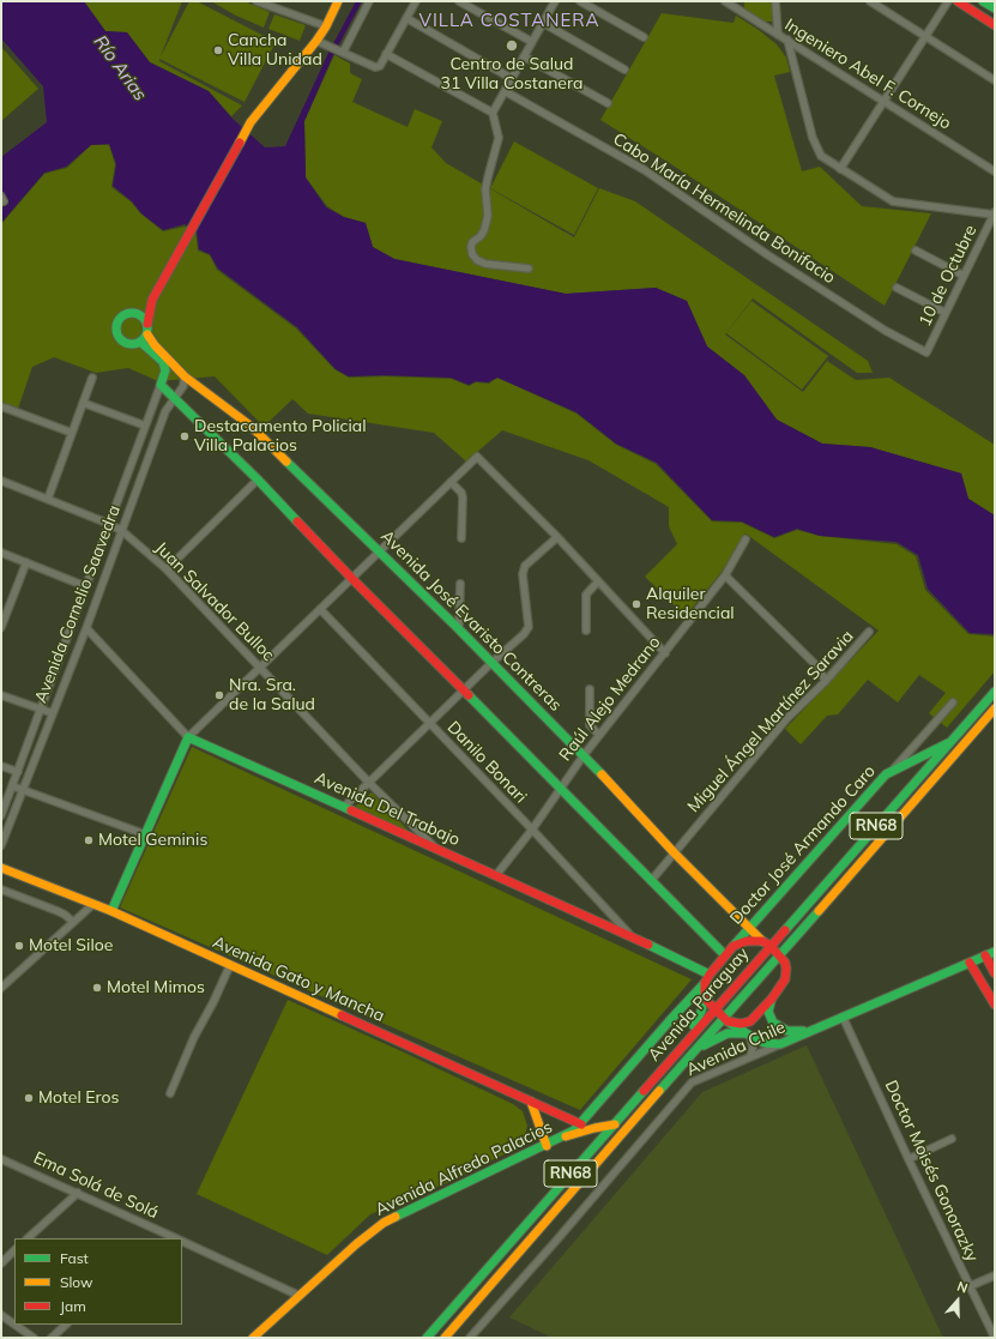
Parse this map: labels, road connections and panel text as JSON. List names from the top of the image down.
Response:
{
  "streets": {
    "street": [
      "Ingeniero Abel F. Cornejo",
      "Cabo María Hermelinda Bonifacio",
      "10 de Octubre",
      "Juan Salvador Bulloc",
      "Avenida Cornelio Saavedra",
      "Avenida José Evaristo Contreras",
      "Raúl Alejo Medrano",
      "Miguel Ángel Martínez Saravia",
      "Danilo Bonari",
      "Avenida Del Trabajo",
      "RN68",
      "Doctor José Armando Caro",
      "Avenida Gato y Mancha",
      "Avenida Paraguay",
      "Avenida Chile",
      "Avenida Alfredo Palacios",
      "Doctor Moisés Gonorazky",
      "Ema Solá de Solá"
    ]
  },
  "crossings": [
    ["Cabo María Hermelinda Bonifacio", "10 de Octubre"],
    ["Juan Salvador Bulloc", "Avenida Cornelio Saavedra"],
    ["Juan Salvador Bulloc", "Avenida Del Trabajo"],
    ["Avenida Cornelio Saavedra", "Avenida José Evaristo Contreras"],
    ["Avenida Cornelio Saavedra", "Avenida Del Trabajo"],
    ["Avenida José Evaristo Contreras", "Raúl Alejo Medrano"],
    ["Avenida José Evaristo Contreras", "Miguel Ángel Martínez Saravia"],
    ["Avenida José Evaristo Contreras", "Doctor José Armando Caro"],
    ["Raúl Alejo Medrano", "Danilo Bonari"],
    ["Raúl Alejo Medrano", "Avenida Del Trabajo"],
    ["Danilo Bonari", "Avenida Del Trabajo"],
    ["Avenida Del Trabajo", "Doctor José Armando Caro"],
    ["Doctor José Armando Caro", "Avenida Paraguay"],
    ["Avenida Gato y Mancha", "Avenida Alfredo Palacios"],
    ["Avenida Chile", "Doctor Moisés Gonorazky"],
    ["Avenida Alfredo Palacios", "Ema Solá de Solá"]
  ],
  "districts": ["VILLA COSTANERA"],
  "water": ["Río Arias"],
  "places": [
    "Centro de Salud 31 Villa Costanera",
    "Cancha Villa Unidad",
    "Destacamento Policial Villa Palacios",
    "Alquiler Residencial",
    "Nra. Sra. de la Salud",
    "Motel Geminis",
    "Motel Siloe",
    "Motel Mimos",
    "Motel Eros"
  ],
  "legend": ["Fast", "Slow", "Jam"],
  "north": "top"
}
